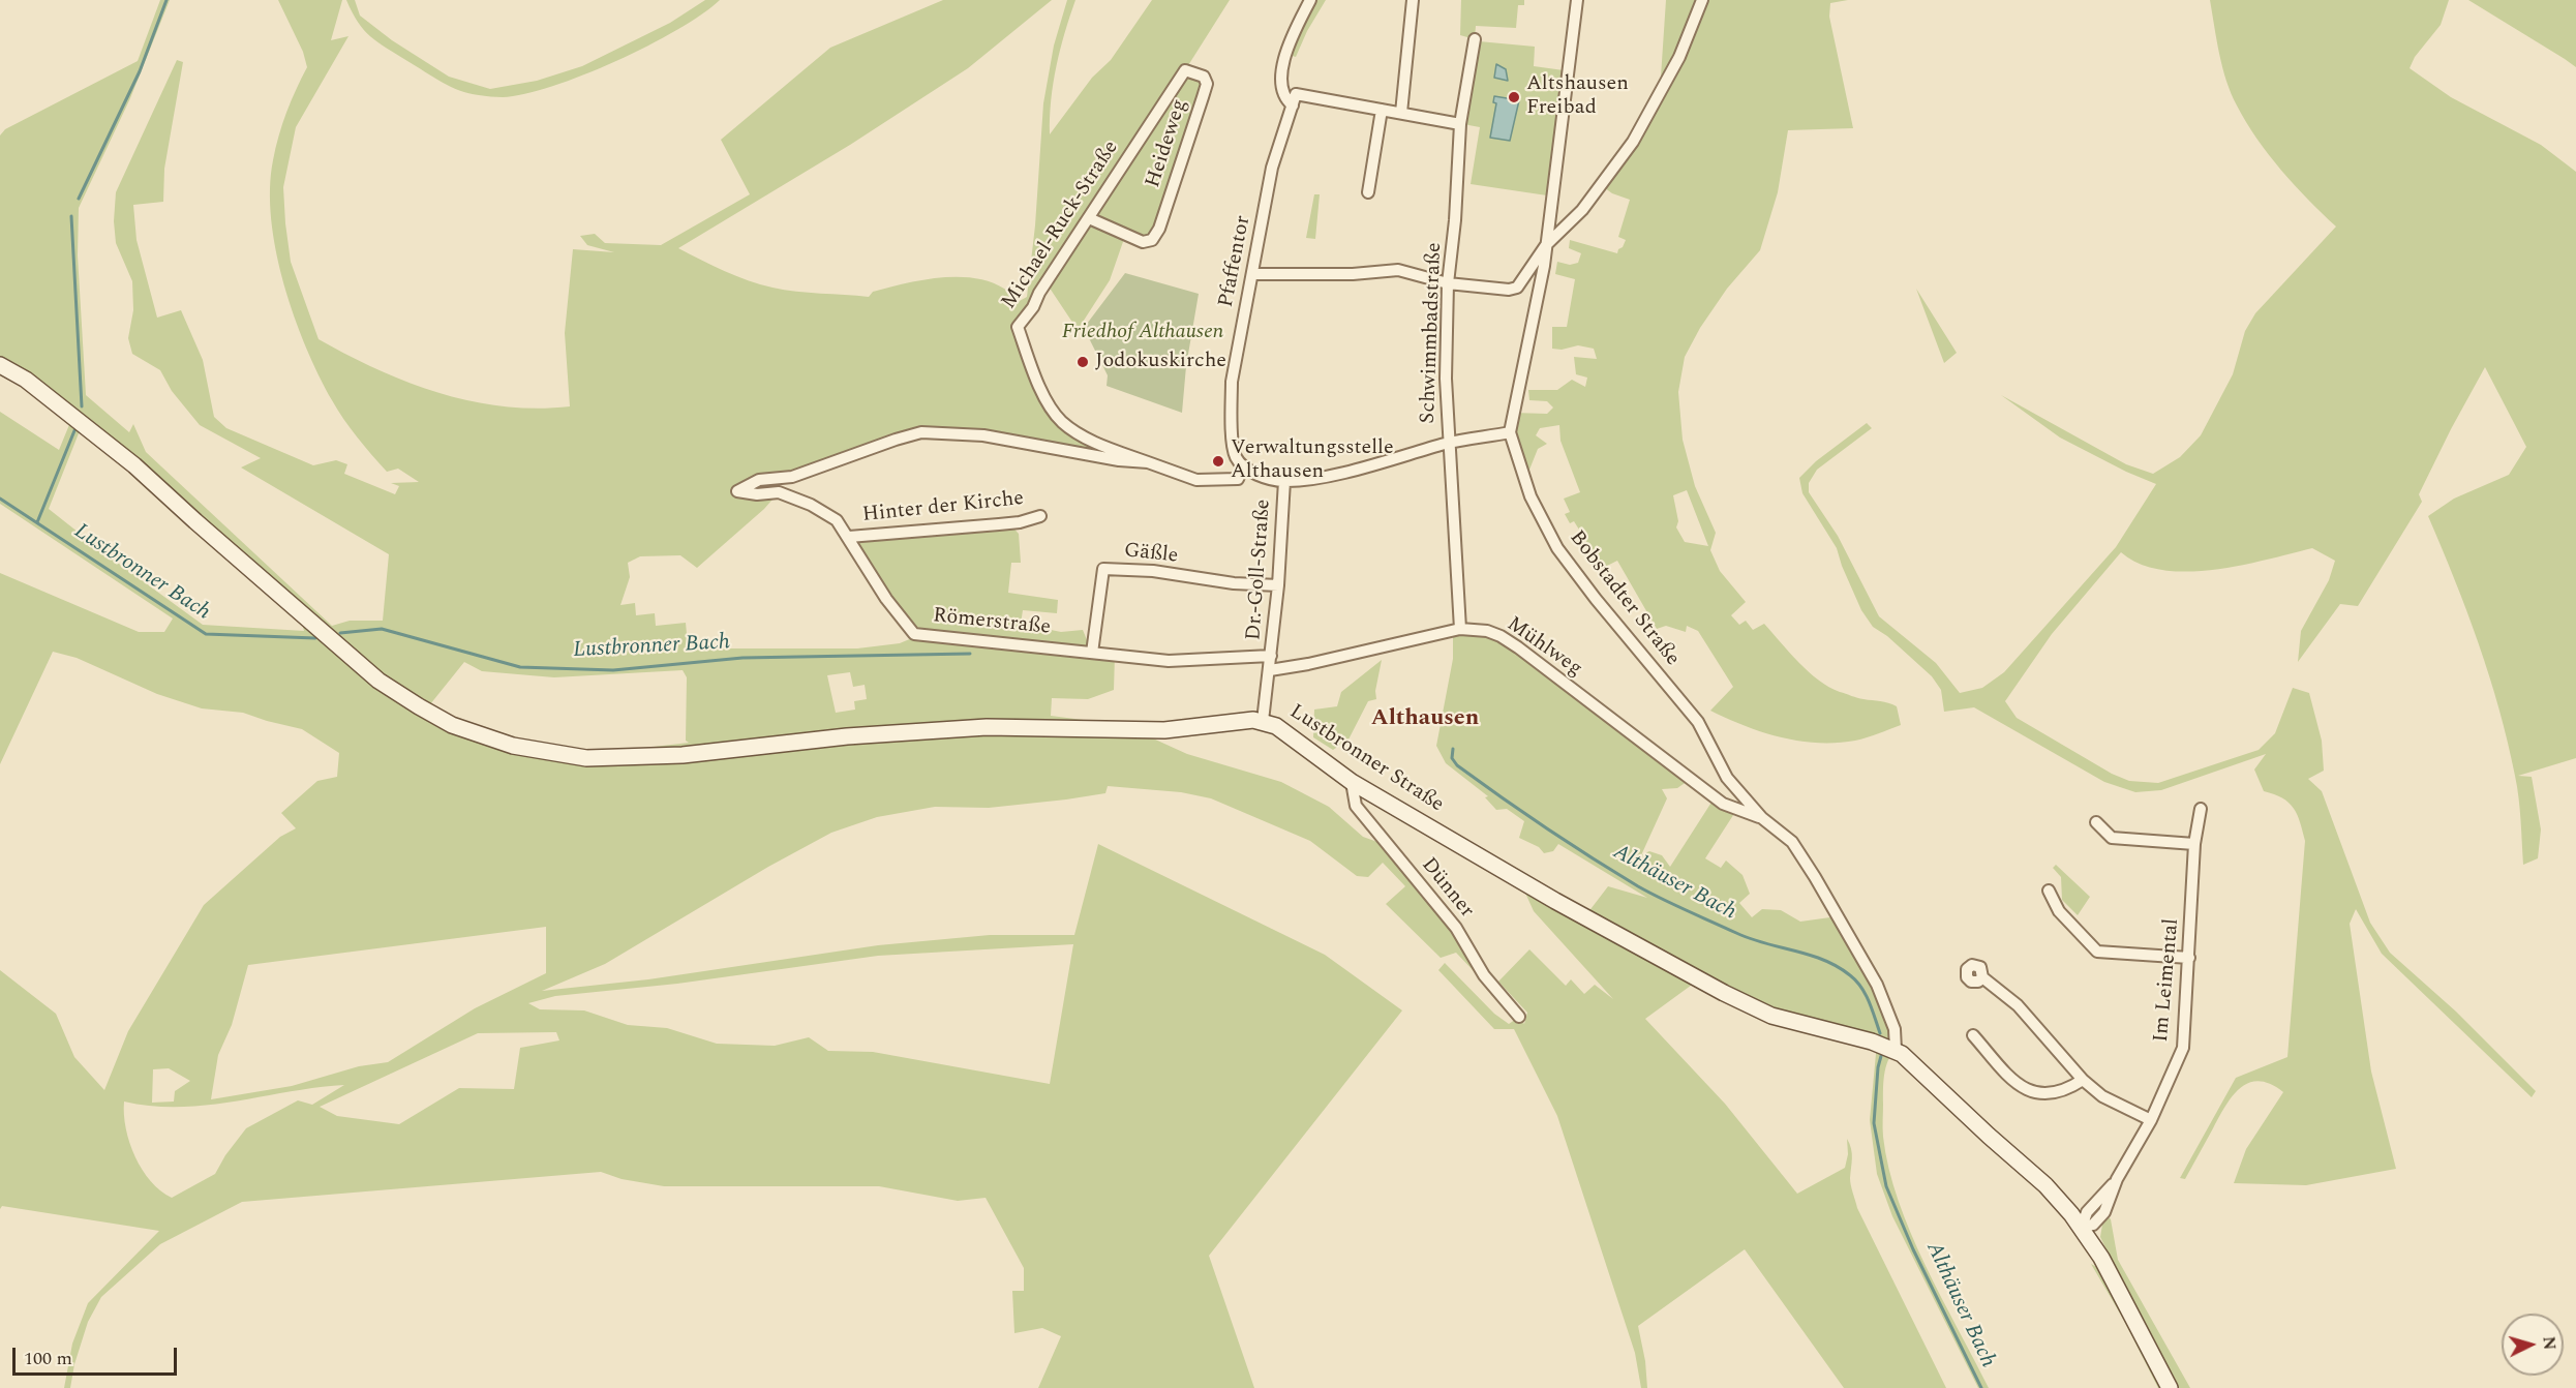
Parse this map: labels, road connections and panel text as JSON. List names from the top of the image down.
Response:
{
  "streets": {
    "street": [
      "Heideweg",
      "Michael-Ruck-Straße",
      "Pfaffentor",
      "Schwimmbadstraße",
      "Hinter der Kirche",
      "Gäßle",
      "Dr.-Goll-Straße",
      "Bobstadter Straße",
      "Römerstraße",
      "Mühlweg",
      "Lustbronner Straße",
      "Dünner",
      "Im Leimental"
    ]
  },
  "crossings": [
    ["Heideweg", "Michael-Ruck-Straße"],
    ["Michael-Ruck-Straße", "Pfaffentor"],
    ["Michael-Ruck-Straße", "Römerstraße"],
    ["Schwimmbadstraße", "Dr.-Goll-Straße"],
    ["Schwimmbadstraße", "Mühlweg"],
    ["Hinter der Kirche", "Römerstraße"],
    ["Gäßle", "Dr.-Goll-Straße"],
    ["Gäßle", "Römerstraße"],
    ["Dr.-Goll-Straße", "Bobstadter Straße"],
    ["Dr.-Goll-Straße", "Römerstraße"],
    ["Dr.-Goll-Straße", "Mühlweg"],
    ["Dr.-Goll-Straße", "Lustbronner Straße"],
    ["Bobstadter Straße", "Mühlweg"],
    ["Bobstadter Straße", "Lustbronner Straße"],
    ["Lustbronner Straße", "Dünner"]
  ],
  "districts": ["Althausen"],
  "water": ["Lustbronner Bach", "Althäuser Bach"],
  "parks": ["Friedhof Althausen"],
  "places": ["Altshausen Freibad", "Jodokuskirche", "Verwaltungsstelle Althausen"],
  "scale_bar": "100 m",
  "north": "right"
}
